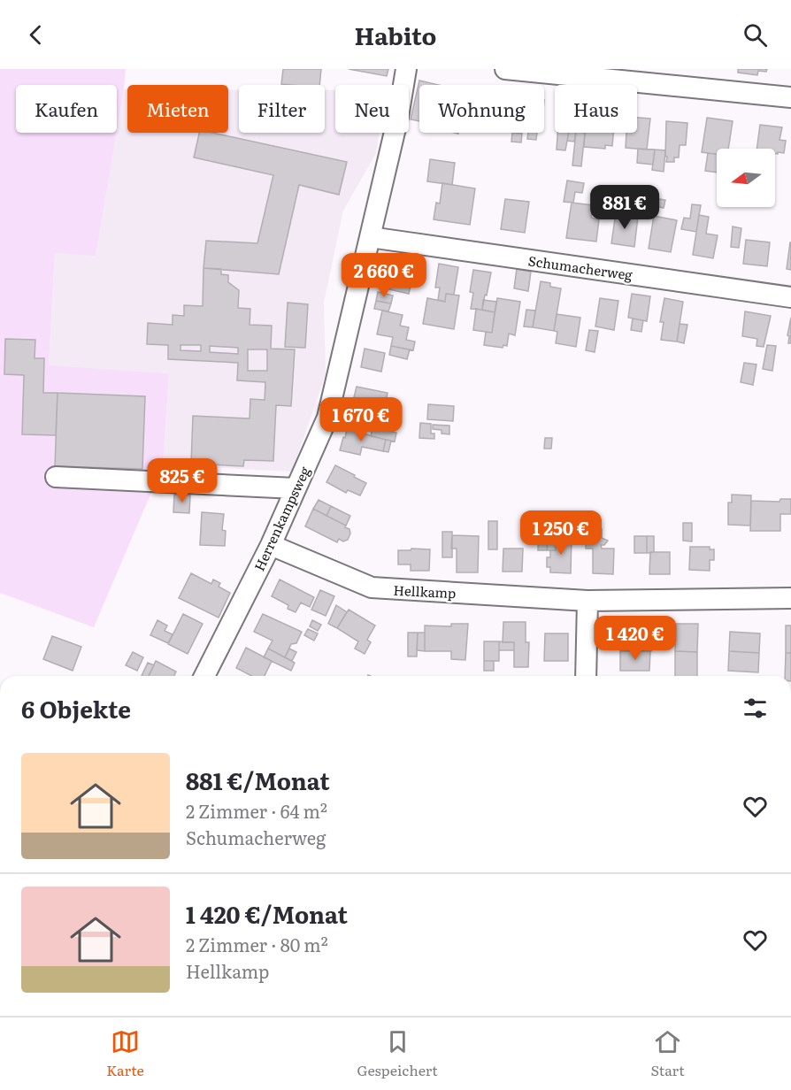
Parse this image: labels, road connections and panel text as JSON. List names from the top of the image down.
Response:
{
  "streets": {
    "street": ["Schumacherweg", "Herrenkampsweg", "Hellkamp"]
  },
  "crossings": [
    ["Schumacherweg", "Herrenkampsweg"],
    ["Herrenkampsweg", "Hellkamp"]
  ],
  "north": "left",
  "page": {
    "header": "Habito",
    "chip": [
      "Kaufen",
      "Mieten",
      "Filter",
      "Neu",
      "Wohnung",
      "Haus"
    ],
    "price": [
      "881 €",
      "2 660 €",
      "1 670 €",
      "825 €",
      "1 250 €",
      "1 420 €"
    ],
    "heading": "6 Objekte",
    "list": [
      {
        "name": "881 €/Monat",
        "note": "2 Zimmer · 64 m² · Schumacherweg"
      },
      {
        "name": "1 420 €/Monat",
        "note": "2 Zimmer · 80 m² · Hellkamp"
      }
    ],
    "tabs": ["Karte", "Gespeichert", "Start"]
  }
}
